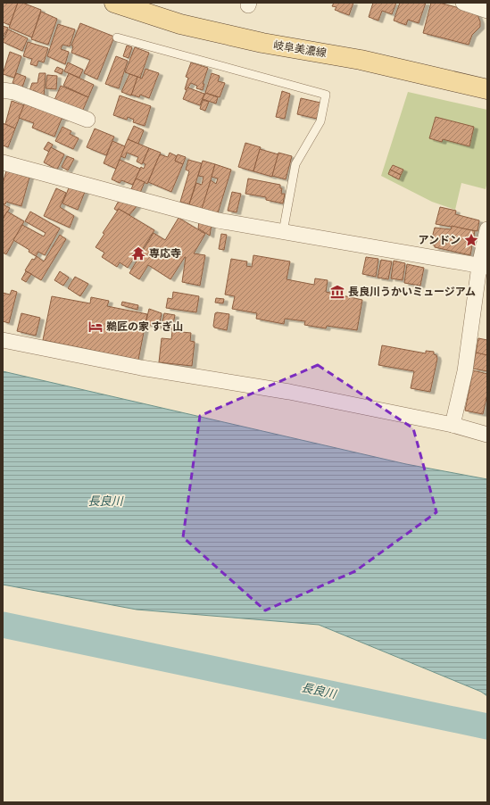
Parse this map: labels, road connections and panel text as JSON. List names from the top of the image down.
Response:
{
  "streets": {
    "main road": ["岐阜美濃線"]
  },
  "water": ["長良川"],
  "places": {
    "place": ["アンドン"],
    "temple": ["専応寺"],
    "museum": ["長良川うかいミュージアム"],
    "hotel": ["鵜匠の家 すぎ山"]
  }
}
